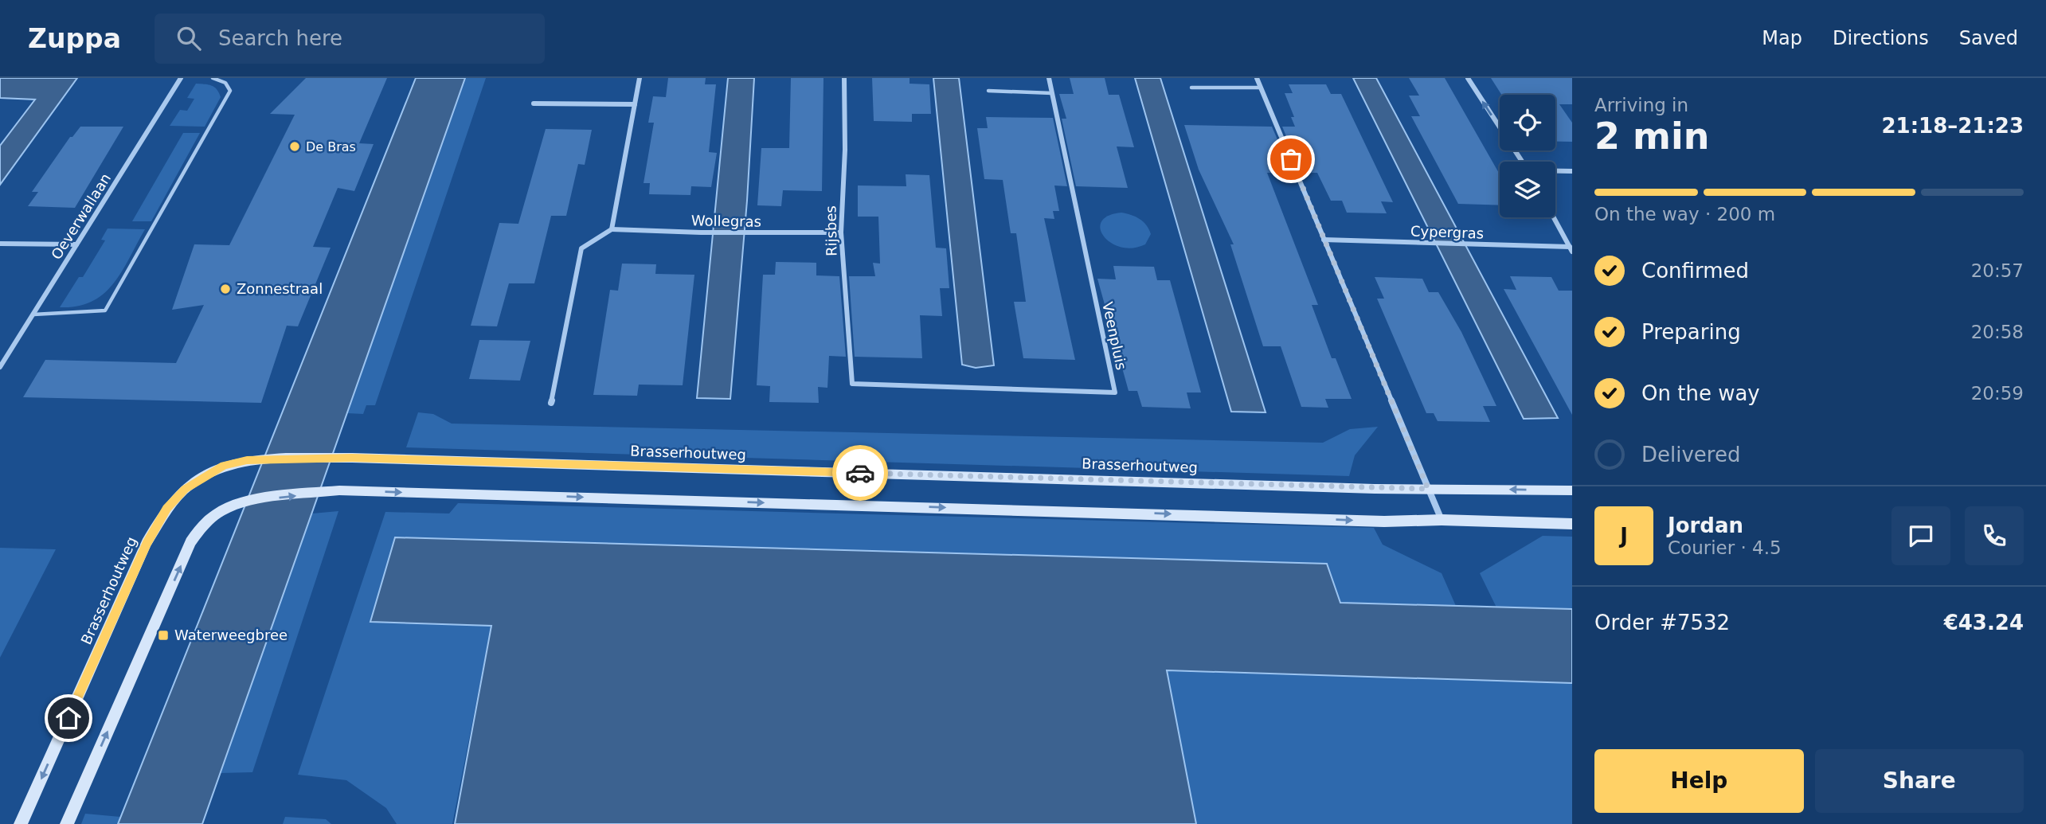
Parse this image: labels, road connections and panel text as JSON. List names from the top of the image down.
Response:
{
  "streets": {
    "main road": ["Brasserhoutweg"],
    "street": [
      "Oeverwallaan",
      "Wollegras",
      "Rijsbes",
      "Cypergras",
      "Veenpluis"
    ]
  },
  "crossings": [
    ["Wollegras", "Rijsbes"],
    ["Rijsbes", "Veenpluis"]
  ],
  "one_way": ["Brasserhoutweg"],
  "places": {
    "other": ["De Bras", "Zonnestraal"],
    "transit": ["Waterweegbree"]
  },
  "page": {
    "header": "Zuppa",
    "search": "Search here",
    "nav": ["Map", "Directions", "Saved"],
    "heading": ["2 min", "Arriving in", "21:18–21:23"],
    "panel": [
      "Jordan",
      "Courier · 4.5",
      "Order #7532",
      "€43.24"
    ],
    "bar": "On the way · 200 m",
    "list": [
      ["Confirmed", "20:57"],
      ["Preparing", "20:58"],
      ["On the way", "20:59"],
      "Delivered"
    ],
    "round": "J",
    "buttons": ["Help", "Share"]
  }
}
